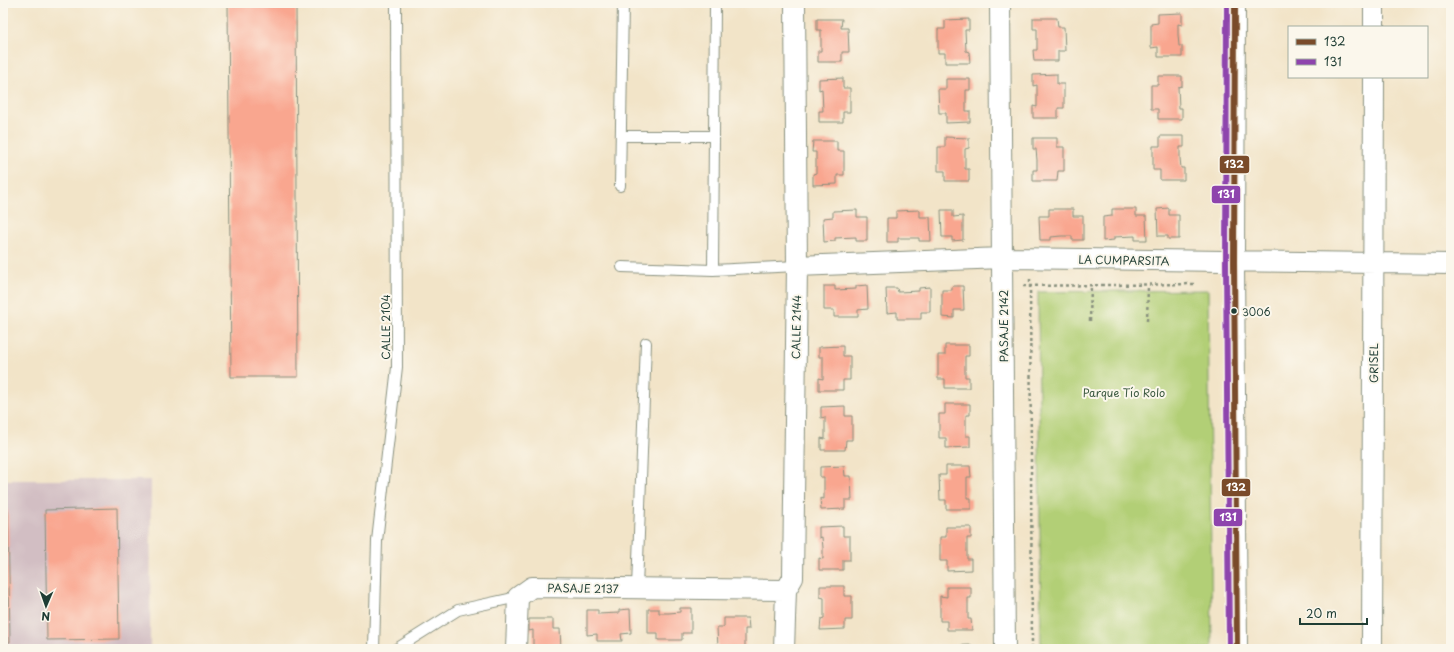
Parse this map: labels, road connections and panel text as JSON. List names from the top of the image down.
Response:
{
  "streets": {
    "street": [
      "LA CUMPARSITA",
      "PASAJE 2142",
      "CALLE 2144",
      "GRISEL",
      "PASAJE 2137"
    ],
    "lane": ["CALLE 2104"]
  },
  "crossings": [
    ["LA CUMPARSITA", "PASAJE 2142"],
    ["LA CUMPARSITA", "CALLE 2144"],
    ["LA CUMPARSITA", "GRISEL"],
    ["CALLE 2144", "PASAJE 2137"]
  ],
  "parks": ["Parque Tío Rolo"],
  "places": ["3006"],
  "lines": ["transit line 132", "transit line 131"],
  "legend": ["132", "131"],
  "scale_bar": "20 m",
  "north": "bottom"
}
